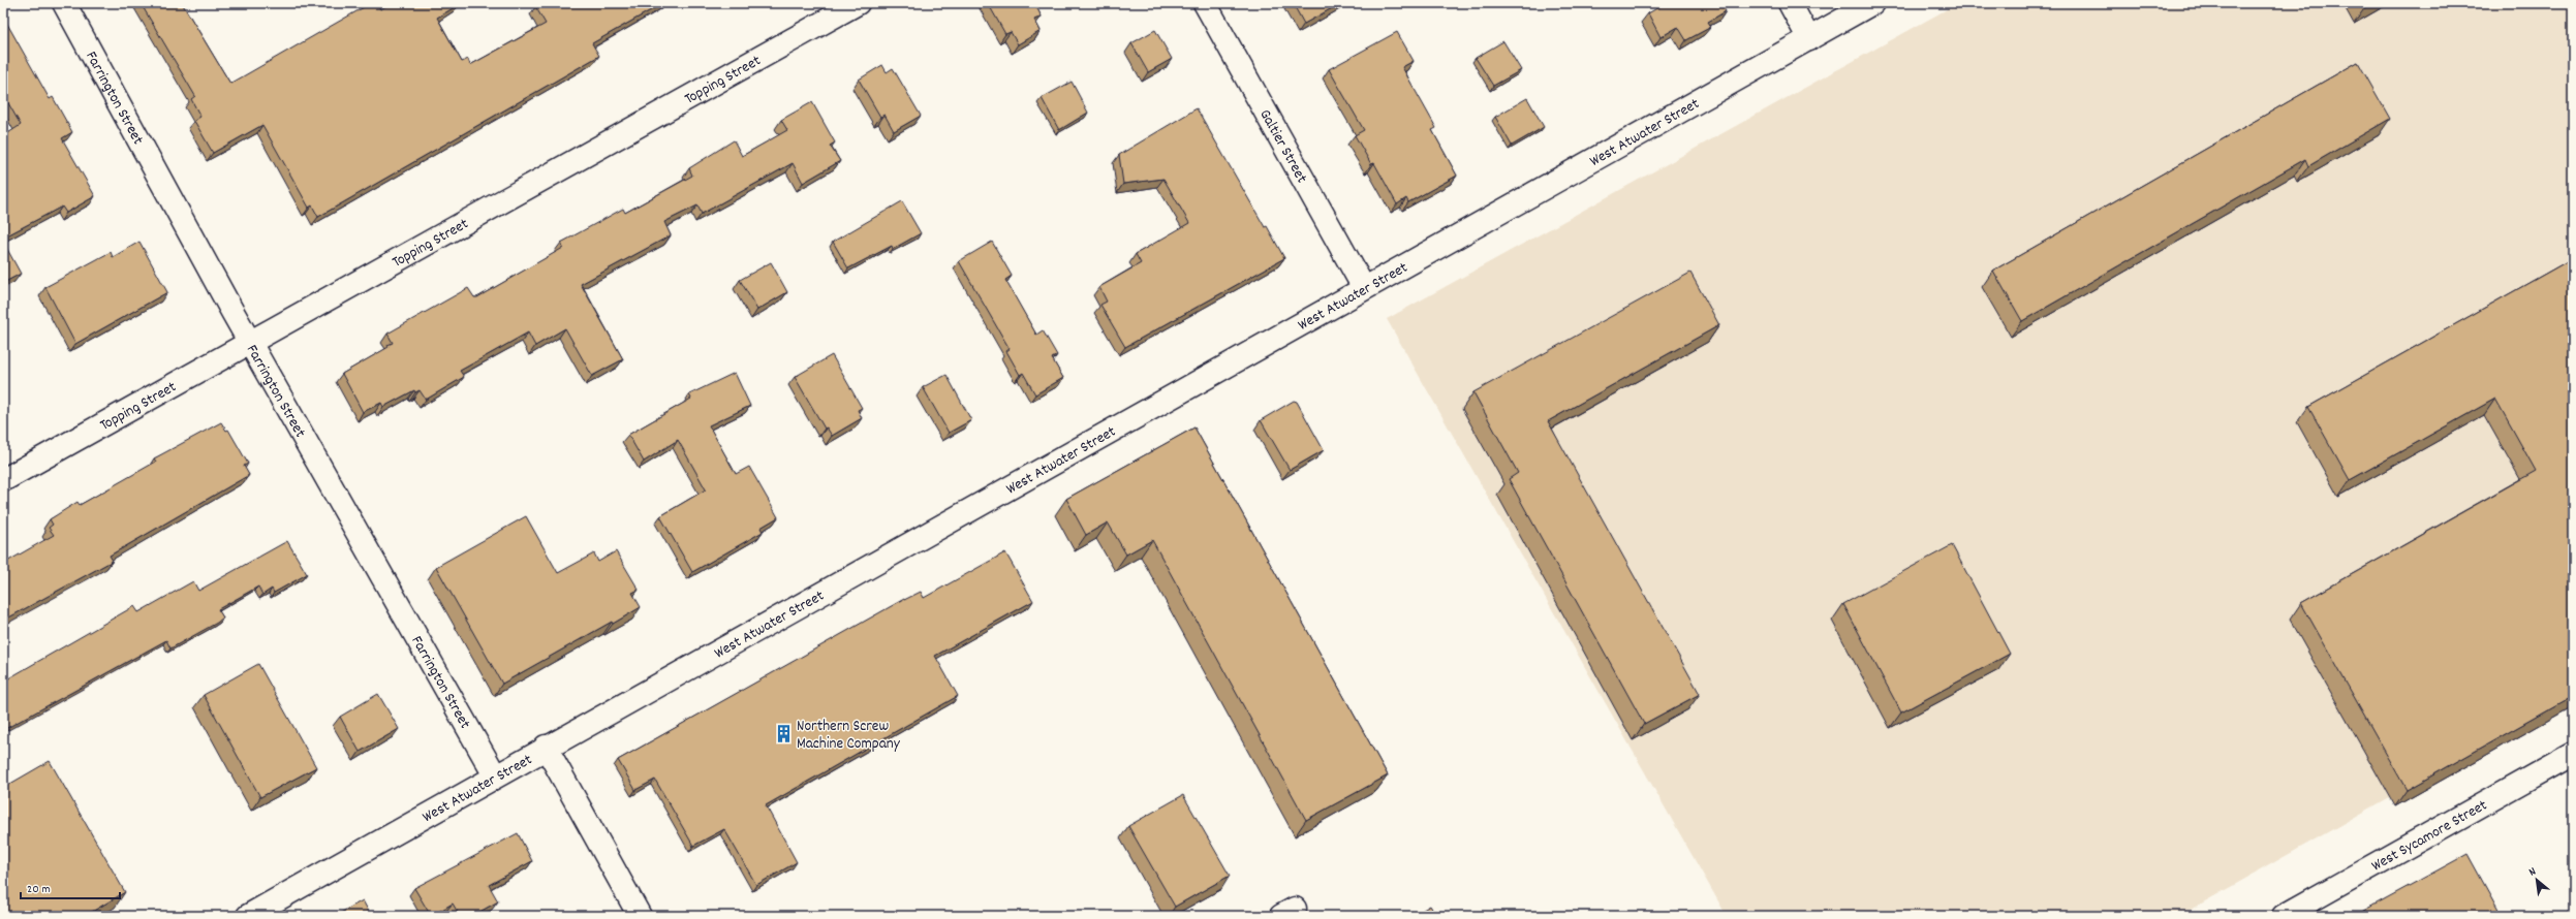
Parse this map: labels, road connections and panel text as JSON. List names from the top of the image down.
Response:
{
  "streets": {
    "street": [
      "Topping Street",
      "Farrington Street",
      "West Atwater Street",
      "Galtier Street",
      "West Sycamore Street"
    ]
  },
  "crossings": [
    ["Topping Street", "Farrington Street"],
    ["Farrington Street", "West Atwater Street"],
    ["West Atwater Street", "Galtier Street"]
  ],
  "places": {
    "building": ["Northern Screw Machine Company"]
  },
  "scale_bar": "20 m",
  "north": "top left"
}
